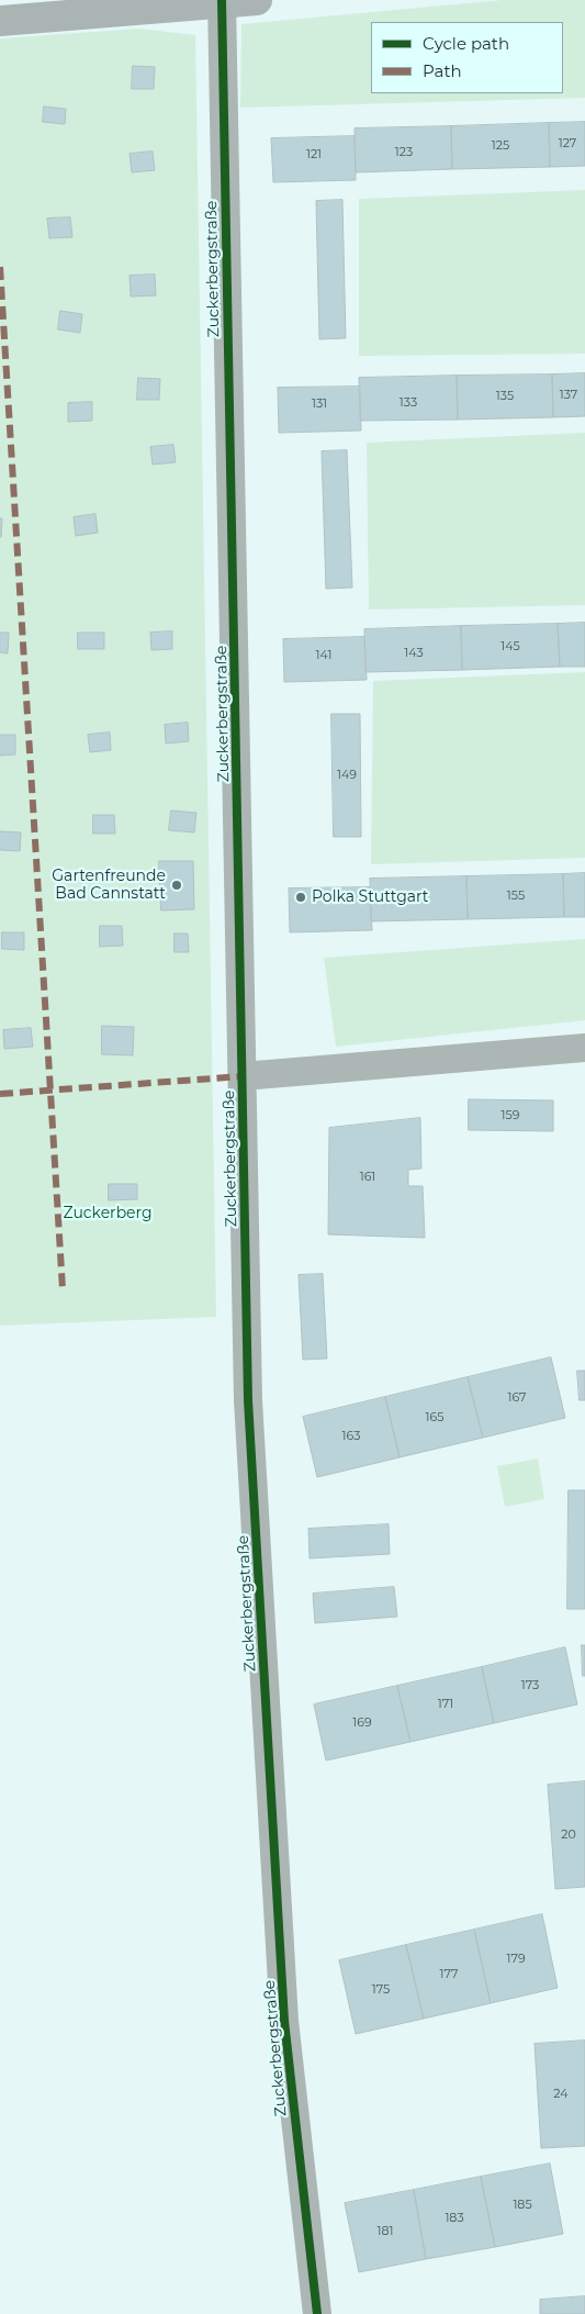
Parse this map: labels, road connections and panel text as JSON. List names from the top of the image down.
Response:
{
  "streets": {
    "street": ["Zuckerbergstraße"]
  },
  "parks": ["Zuckerberg"],
  "places": ["Gartenfreunde Bad Cannstatt", "Polka Stuttgart"],
  "house_numbers": [
    "127",
    "125",
    "123",
    "121",
    "137",
    "135",
    "133",
    "131",
    "145",
    "143",
    "141",
    "149",
    "155",
    "159",
    "161",
    "167",
    "165",
    "163",
    "173",
    "171",
    "169",
    "20",
    "179",
    "177",
    "175",
    "24",
    "185",
    "183",
    "181"
  ],
  "legend": ["Cycle path", "Path"]
}
